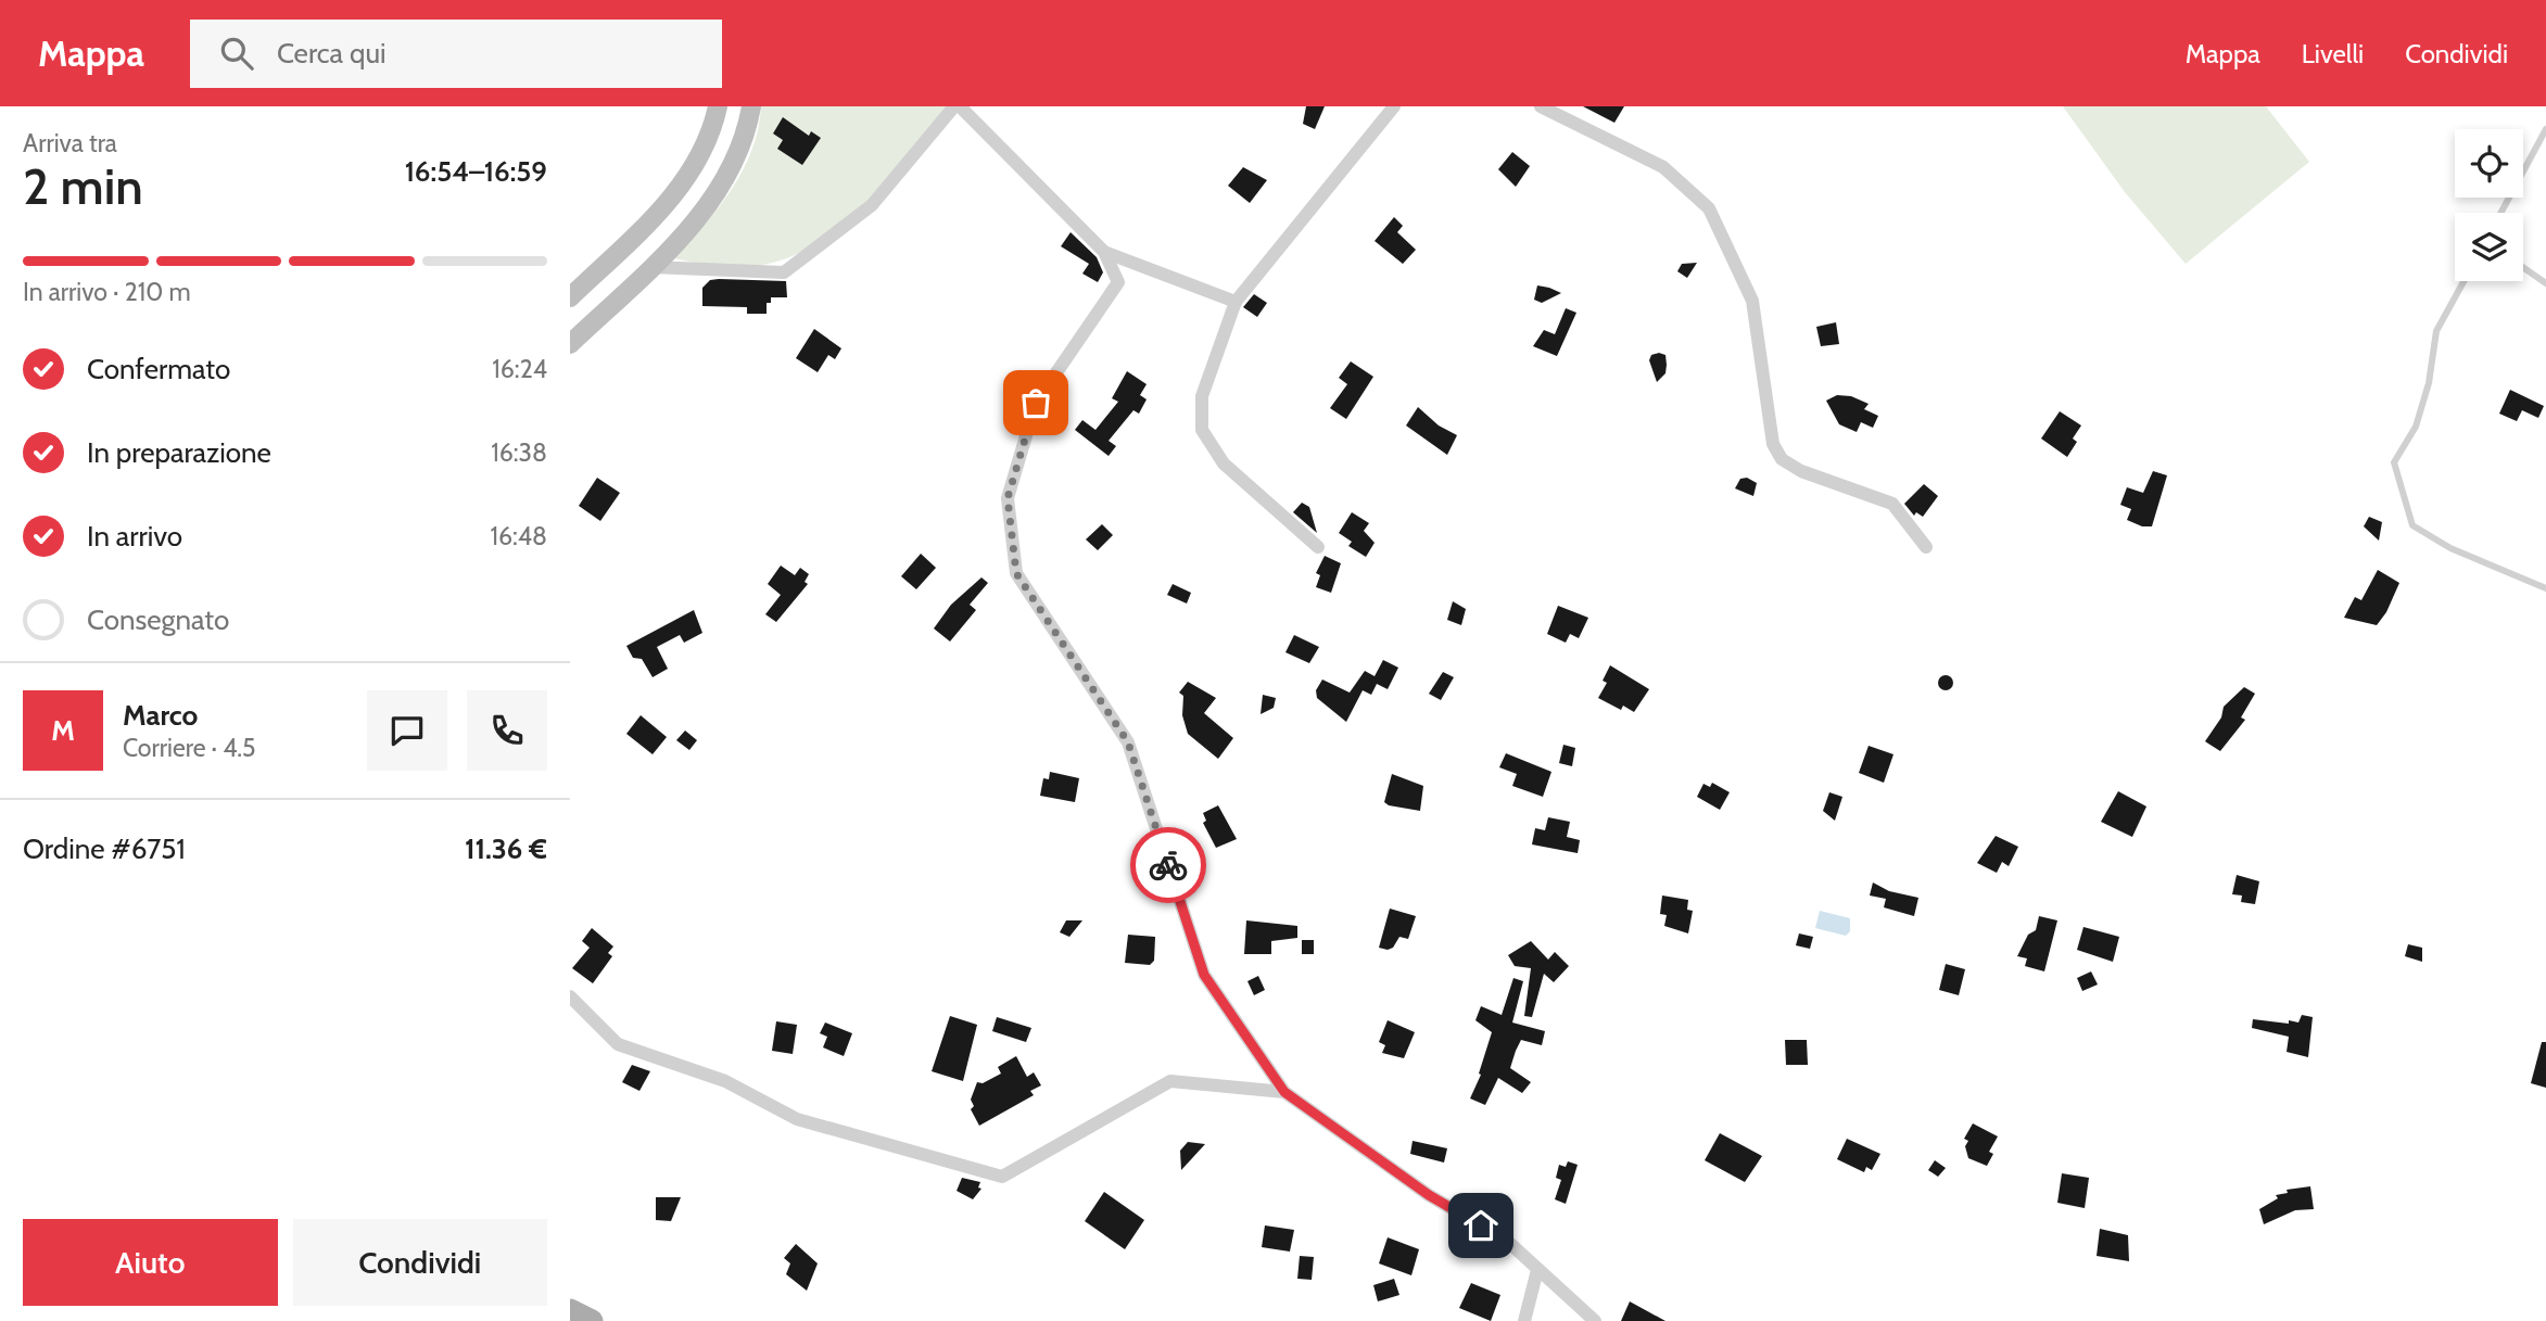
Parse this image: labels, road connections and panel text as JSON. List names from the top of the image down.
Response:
{
  "page": {
    "header": "Mappa",
    "search": "Cerca qui",
    "nav": ["Mappa", "Livelli", "Condividi"],
    "heading": ["2 min", "Arriva tra", "16:54–16:59"],
    "panel": [
      "Marco",
      "Corriere · 4.5",
      "Ordine #6751",
      "11.36 €"
    ],
    "bar": "In arrivo · 210 m",
    "list": [
      ["Confermato", "16:24"],
      ["In preparazione", "16:38"],
      ["In arrivo", "16:48"],
      "Consegnato"
    ],
    "round": "M",
    "buttons": ["Aiuto", "Condividi"]
  }
}
